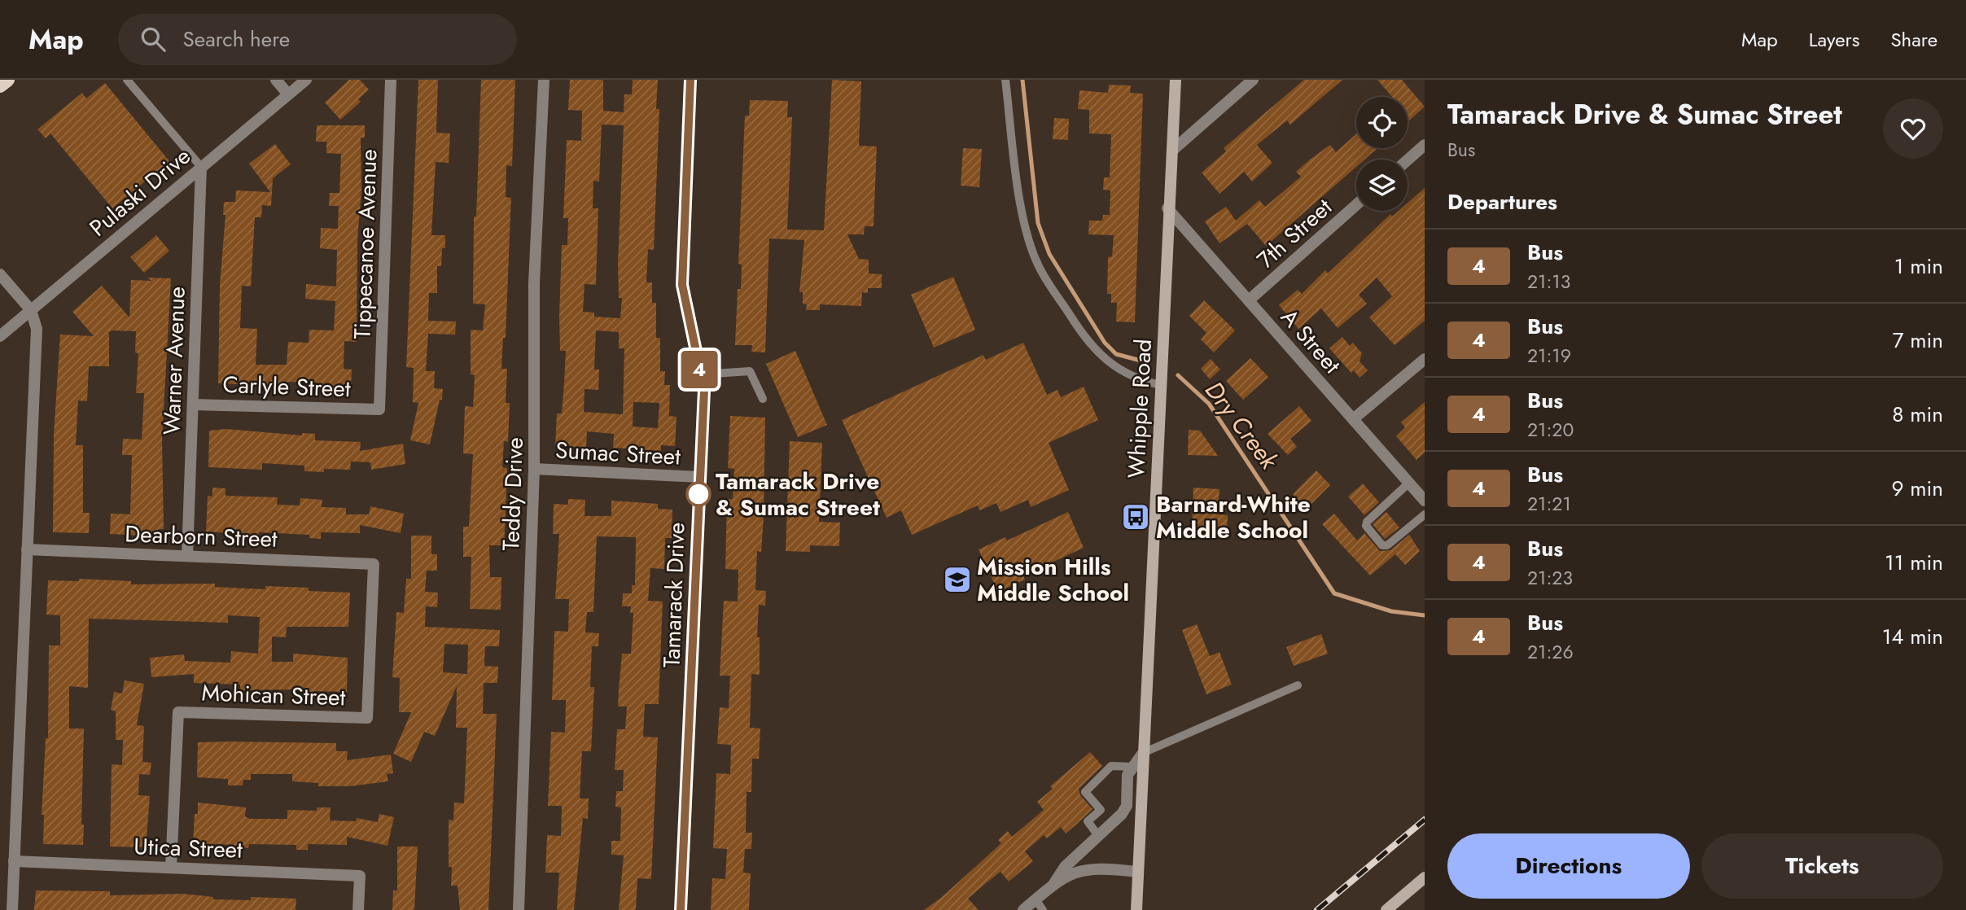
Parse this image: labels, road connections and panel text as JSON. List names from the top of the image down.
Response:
{
  "streets": {
    "main road": ["Whipple Road"],
    "street": [
      "Pulaski Drive",
      "7th Street",
      "Tippecanoe Avenue",
      "A Street",
      "Warner Avenue",
      "Carlyle Street",
      "Sumac Street",
      "Teddy Drive",
      "Dearborn Street",
      "Tamarack Drive",
      "Mohican Street",
      "Utica Street"
    ]
  },
  "crossings": [
    ["Pulaski Drive", "Warner Avenue"],
    ["7th Street", "A Street"],
    ["Tippecanoe Avenue", "Carlyle Street"],
    ["A Street", "Whipple Road"],
    ["Warner Avenue", "Carlyle Street"],
    ["Warner Avenue", "Dearborn Street"],
    ["Sumac Street", "Teddy Drive"],
    ["Sumac Street", "Tamarack Drive"],
    ["Dearborn Street", "Mohican Street"],
    ["Mohican Street", "Utica Street"]
  ],
  "water": ["Dry Creek"],
  "places": {
    "other": ["Tamarack Drive & Sumac Street"],
    "bus stop": ["Barnard-White Middle School"],
    "school or university": ["Mission Hills Middle School"]
  },
  "lines": ["bus line 4"],
  "page": {
    "header": "Map",
    "search": "Search here",
    "nav": ["Map", "Layers", "Share"],
    "on_map": "4",
    "heading": [
      ["Tamarack Drive & Sumac Street", "Bus"],
      "Departures"
    ],
    "list": [
      {
        "mark": "4",
        "name": "Bus",
        "note": "21:13",
        "value": "1 min"
      },
      {
        "mark": "4",
        "name": "Bus",
        "note": "21:19",
        "value": "7 min"
      },
      {
        "mark": "4",
        "name": "Bus",
        "note": "21:20",
        "value": "8 min"
      },
      {
        "mark": "4",
        "name": "Bus",
        "note": "21:21",
        "value": "9 min"
      },
      {
        "mark": "4",
        "name": "Bus",
        "note": "21:23",
        "value": "11 min"
      },
      {
        "mark": "4",
        "name": "Bus",
        "note": "21:26",
        "value": "14 min"
      }
    ],
    "buttons": ["Directions", "Tickets"]
  }
}
